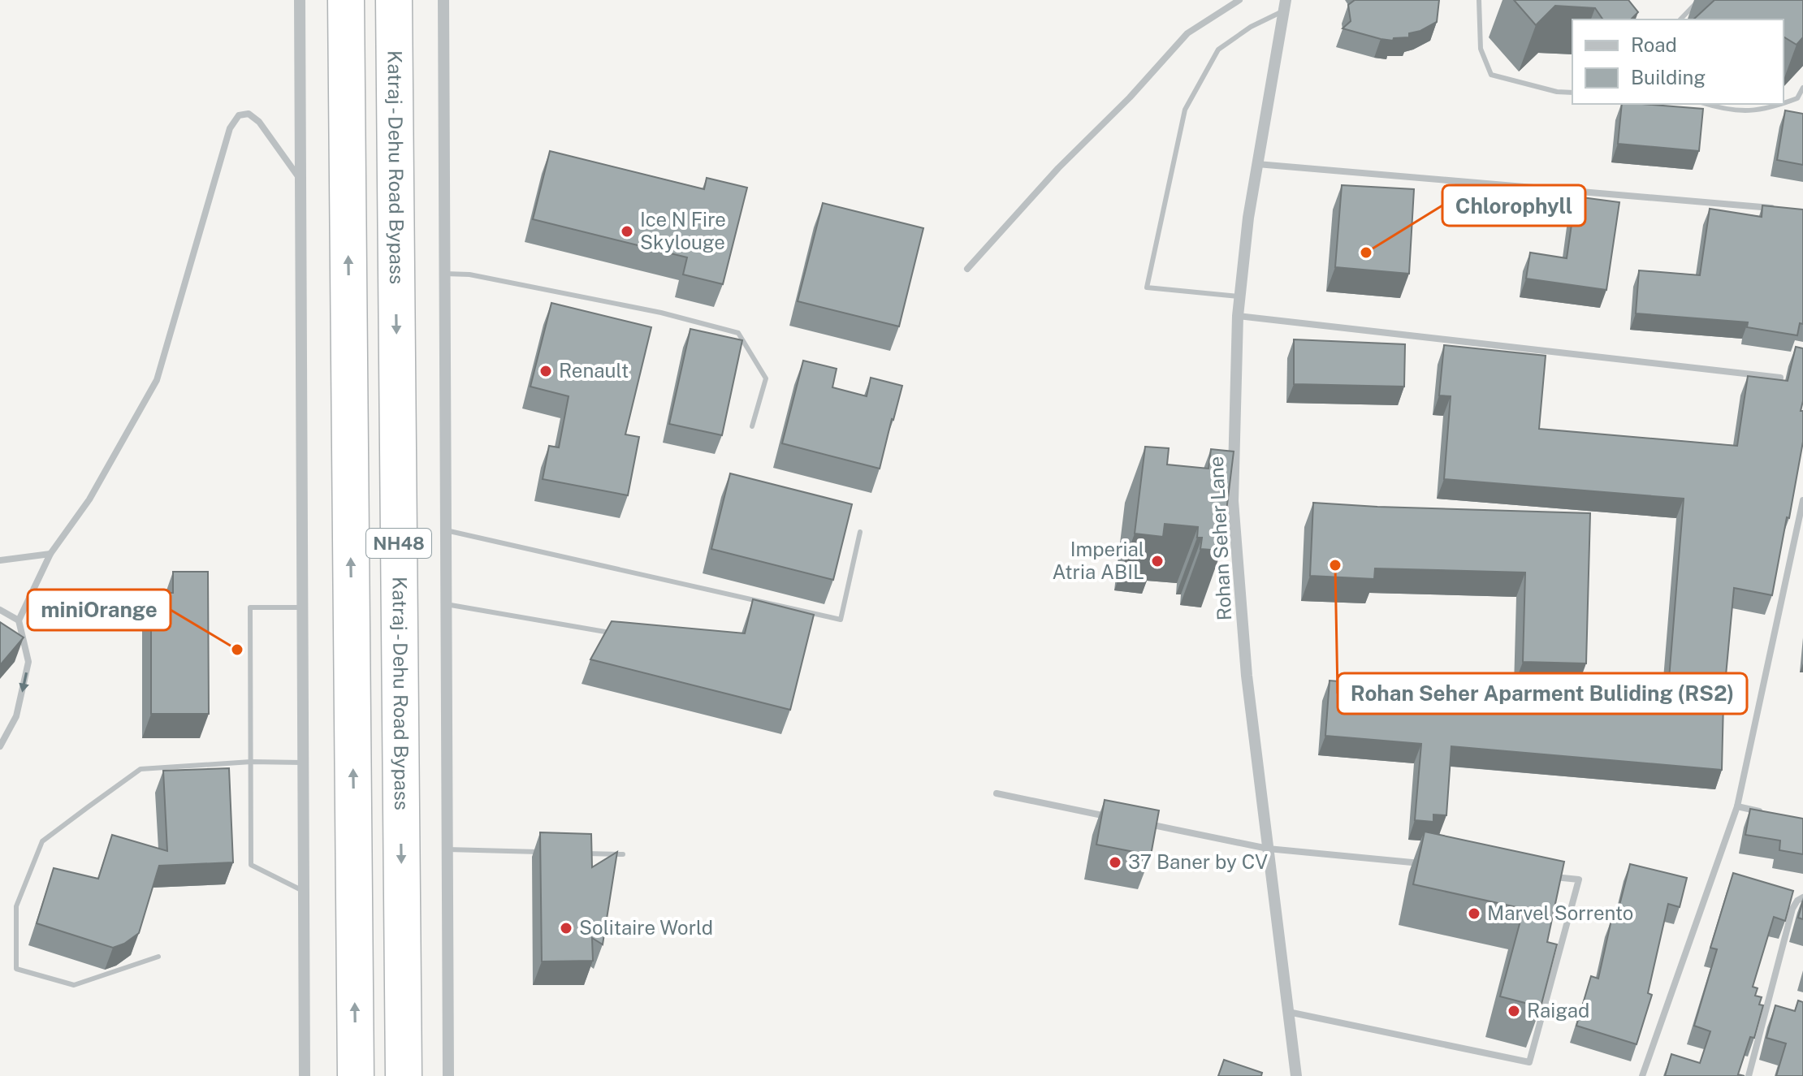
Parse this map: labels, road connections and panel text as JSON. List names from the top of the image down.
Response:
{
  "streets": {
    "highway": ["Katraj - Dehu Road Bypass", "NH48"],
    "street": ["Rohan Seher Lane"]
  },
  "places": [
    "Ice N Fire Skylouge",
    "Chlorophyll",
    "Renault",
    "Imperial Atria ABIL",
    "Rohan Seher Aparment Buliding (RS2)",
    "miniOrange",
    "37 Baner by CV",
    "Marvel Sorrento",
    "Solitaire World",
    "Raigad"
  ],
  "legend": ["Road", "Building"]
}
